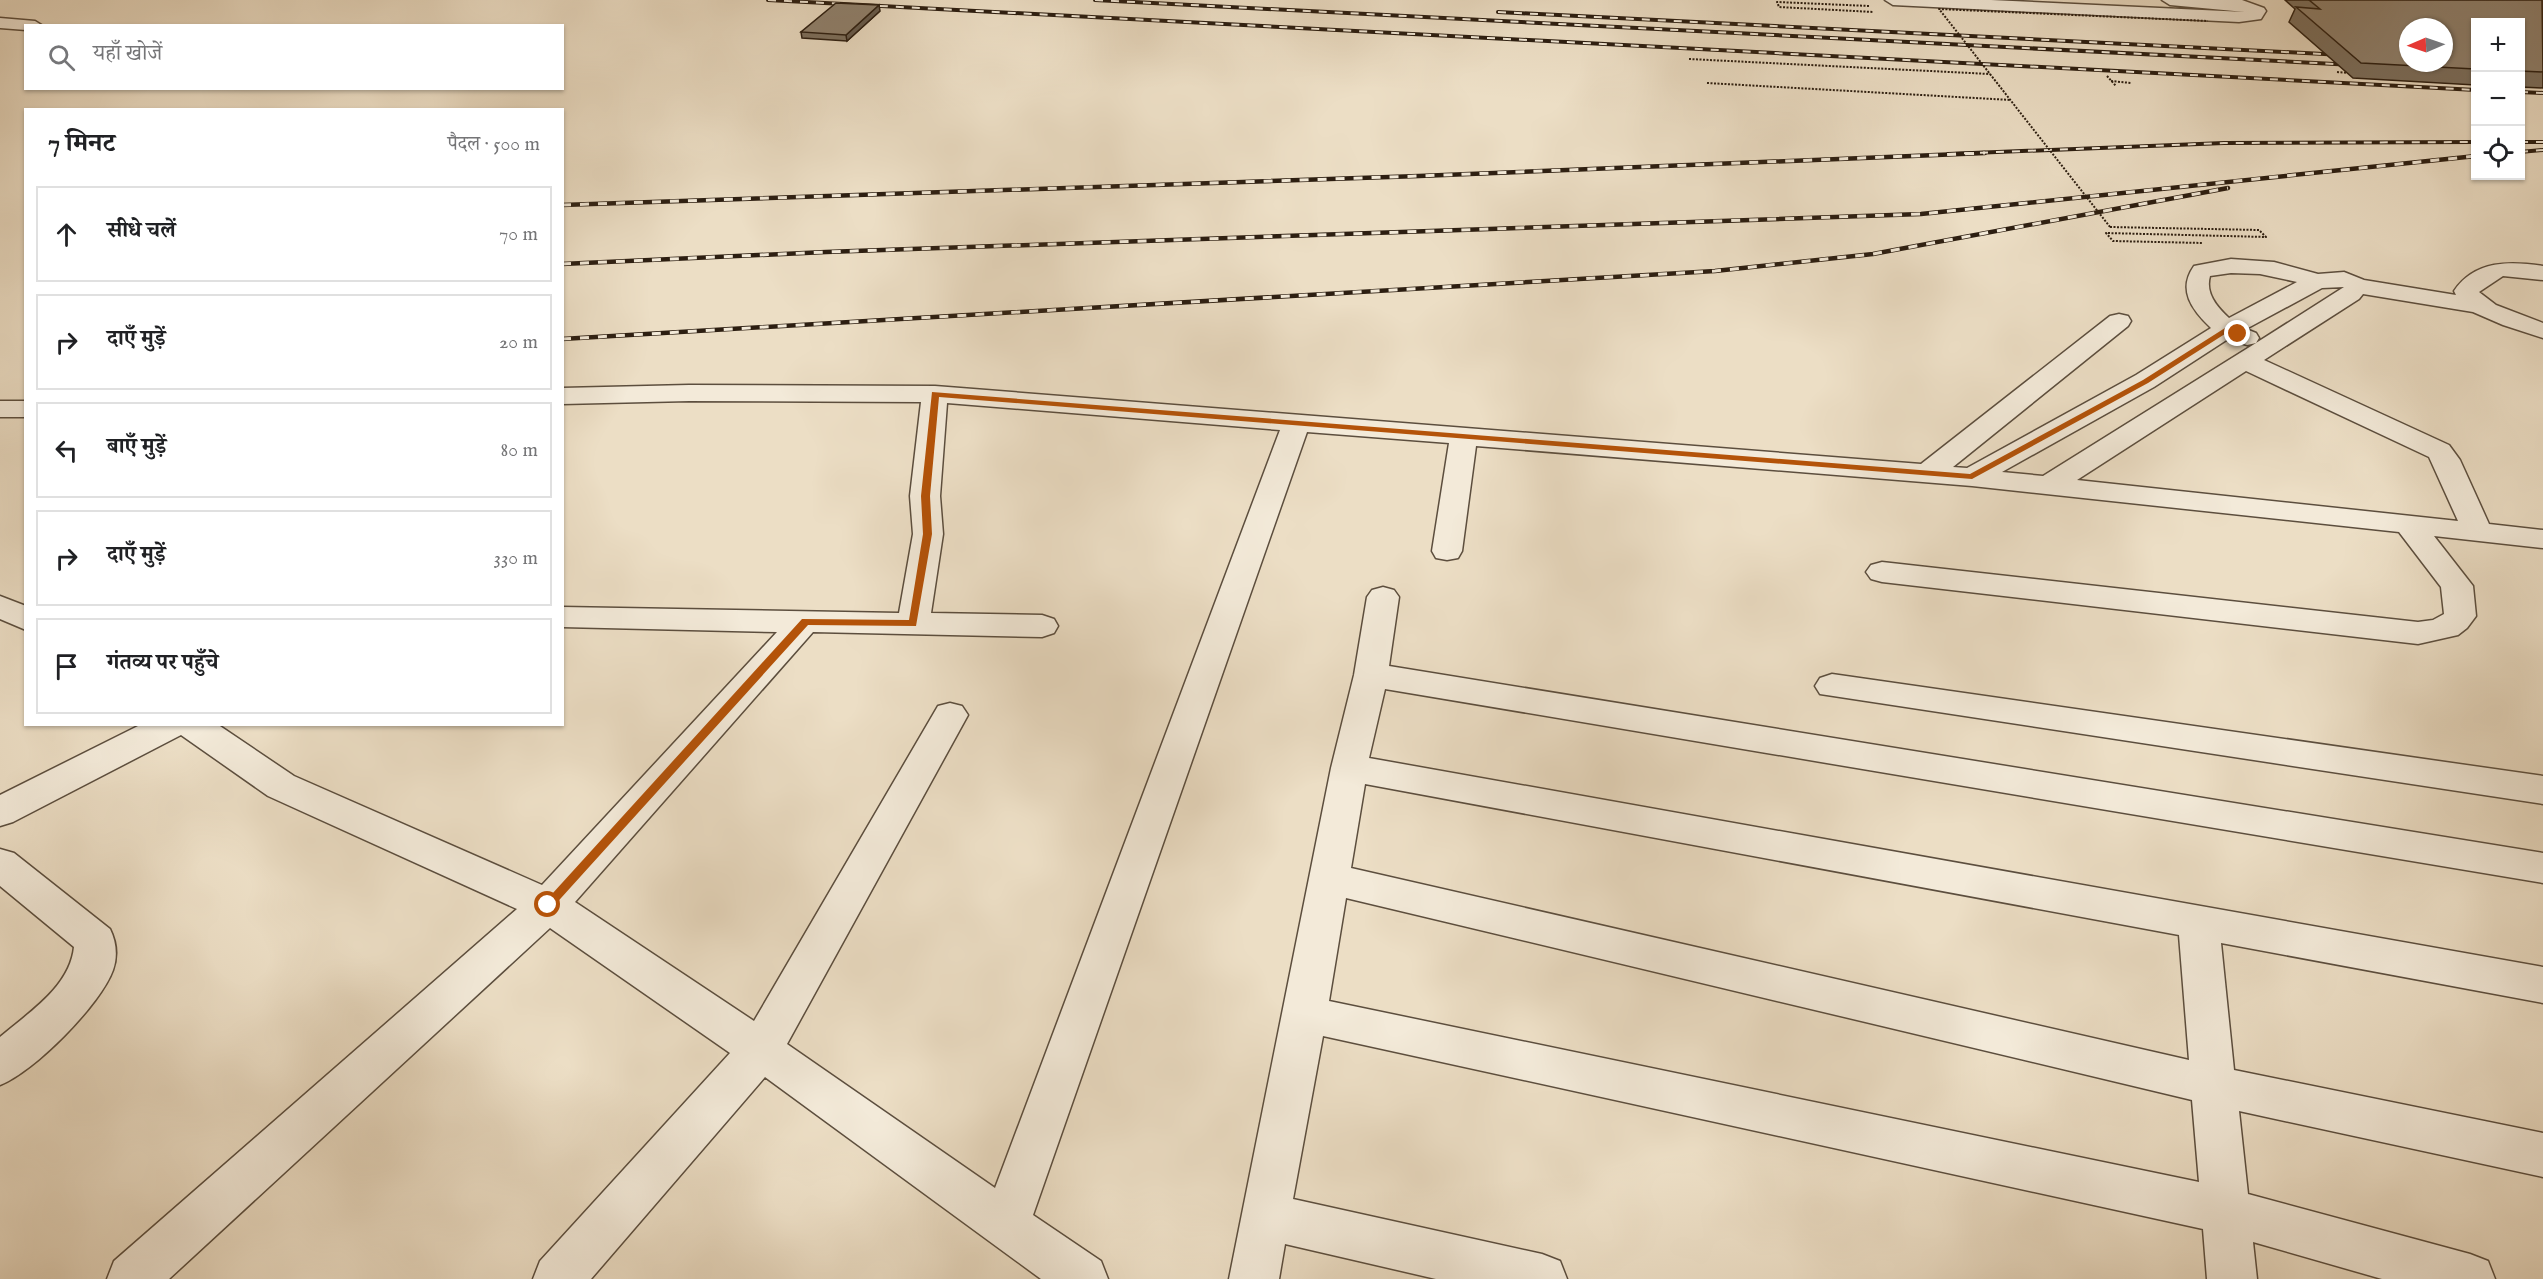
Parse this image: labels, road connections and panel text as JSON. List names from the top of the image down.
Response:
{
  "north": "left",
  "page": {
    "map_buttons": ["+", "−"],
    "search": "यहाँ खोजें",
    "heading": ["7 मिनट", "पैदल · 500 m"],
    "list": [
      ["सीधे चलें", "70 m"],
      ["दाएँ मुड़ें", "20 m"],
      ["बाएँ मुड़ें", "80 m"],
      ["दाएँ मुड़ें", "330 m"],
      "गंतव्य पर पहुँचे"
    ]
  }
}
